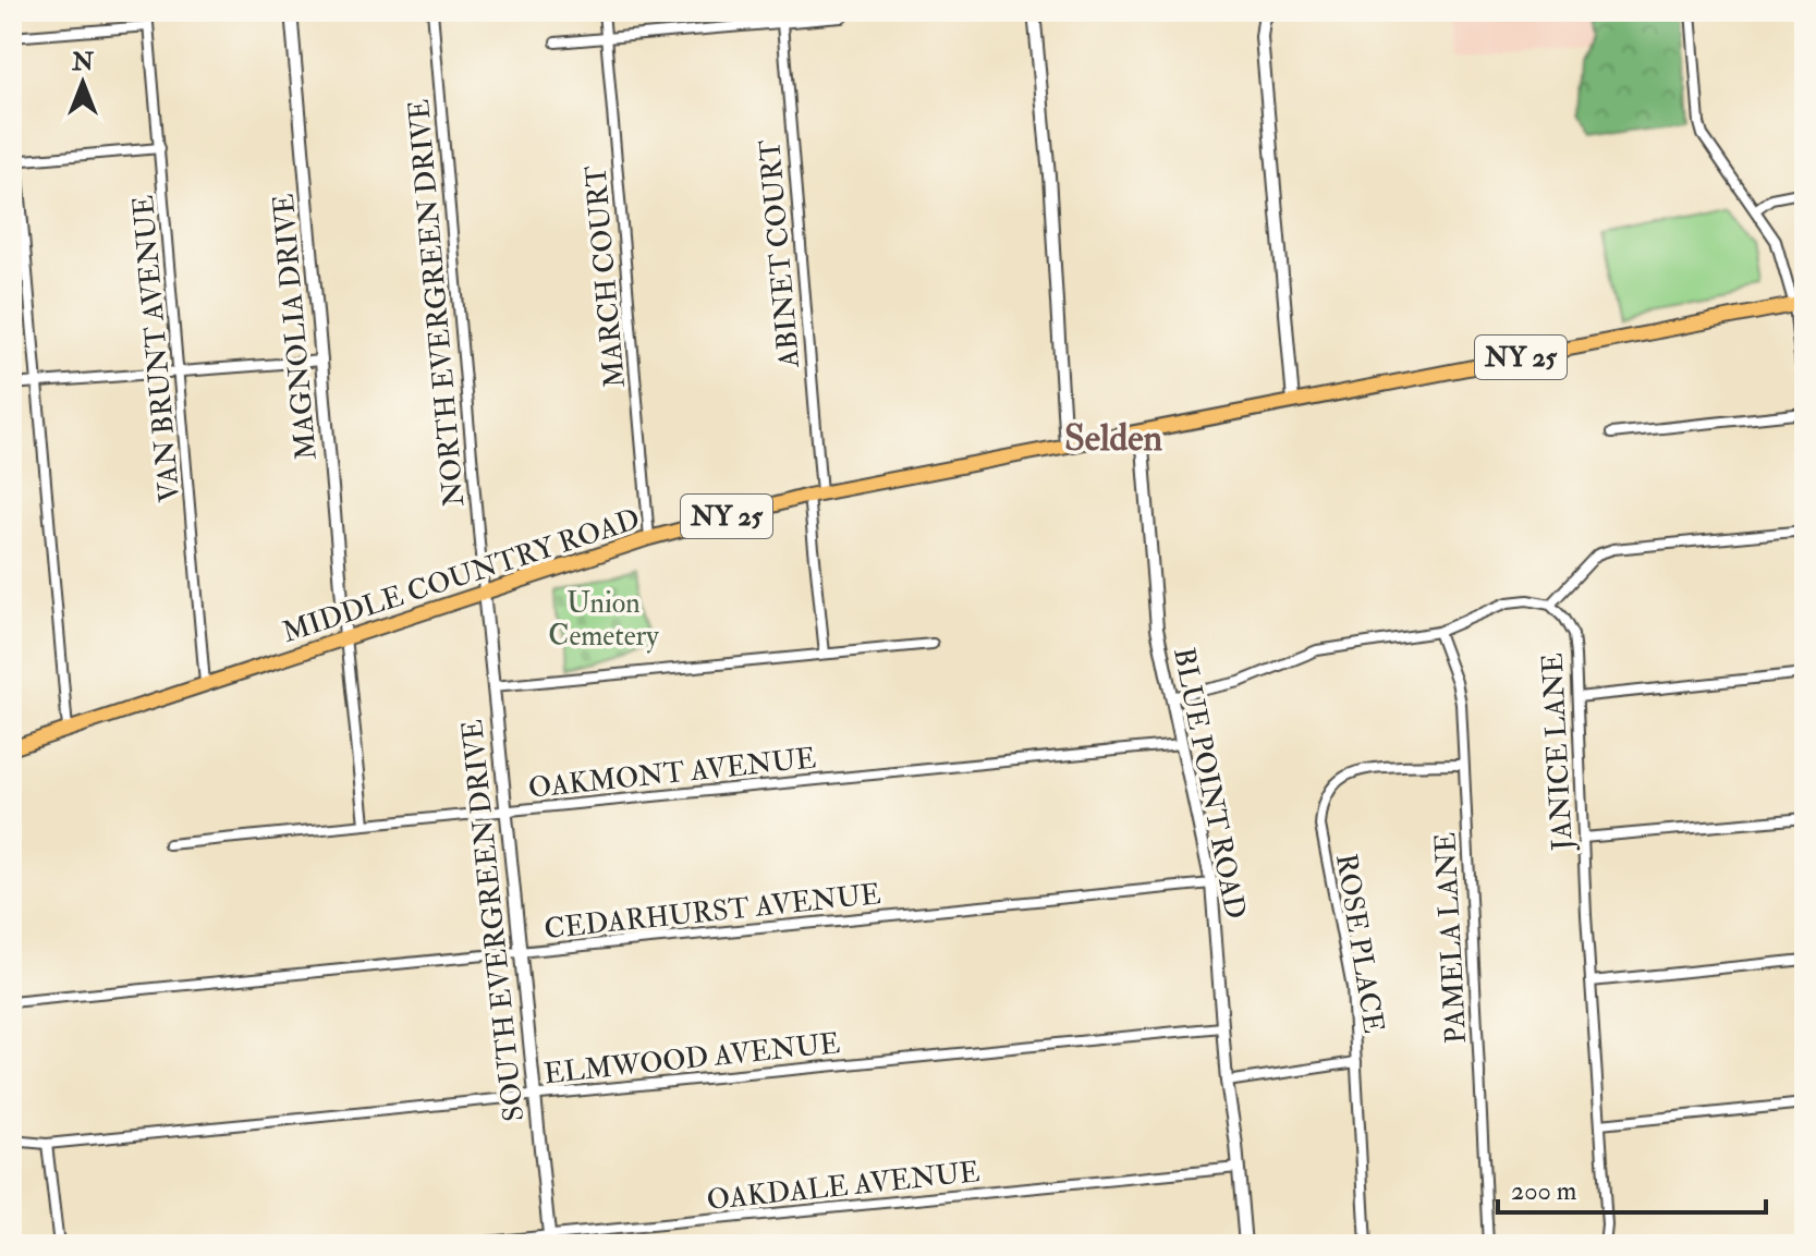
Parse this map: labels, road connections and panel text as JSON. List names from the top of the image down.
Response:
{
  "streets": {
    "main road": ["NY 25", "MIDDLE COUNTRY ROAD"],
    "street": [
      "ABINET COURT",
      "MARCH COURT",
      "NORTH EVERGREEN DRIVE",
      "MAGNOLIA DRIVE",
      "VAN BRUNT AVENUE",
      "JANICE LANE",
      "OAKMONT AVENUE",
      "BLUE POINT ROAD",
      "CEDARHURST AVENUE",
      "SOUTH EVERGREEN DRIVE",
      "PAMELA LANE",
      "ROSE PLACE",
      "ELMWOOD AVENUE",
      "OAKDALE AVENUE"
    ]
  },
  "crossings": [
    ["ABINET COURT", "MIDDLE COUNTRY ROAD"],
    ["MARCH COURT", "MIDDLE COUNTRY ROAD"],
    ["NORTH EVERGREEN DRIVE", "MIDDLE COUNTRY ROAD"],
    ["NORTH EVERGREEN DRIVE", "SOUTH EVERGREEN DRIVE"],
    ["MAGNOLIA DRIVE", "MIDDLE COUNTRY ROAD"],
    ["VAN BRUNT AVENUE", "MIDDLE COUNTRY ROAD"],
    ["MIDDLE COUNTRY ROAD", "BLUE POINT ROAD"],
    ["MIDDLE COUNTRY ROAD", "SOUTH EVERGREEN DRIVE"],
    ["OAKMONT AVENUE", "BLUE POINT ROAD"],
    ["OAKMONT AVENUE", "SOUTH EVERGREEN DRIVE"],
    ["BLUE POINT ROAD", "CEDARHURST AVENUE"],
    ["BLUE POINT ROAD", "ELMWOOD AVENUE"],
    ["BLUE POINT ROAD", "OAKDALE AVENUE"],
    ["CEDARHURST AVENUE", "SOUTH EVERGREEN DRIVE"],
    ["SOUTH EVERGREEN DRIVE", "ELMWOOD AVENUE"],
    ["SOUTH EVERGREEN DRIVE", "OAKDALE AVENUE"],
    ["PAMELA LANE", "ROSE PLACE"]
  ],
  "districts": ["Selden"],
  "parks": ["Union Cemetery"],
  "scale_bar": "200 m",
  "north": "top"
}
